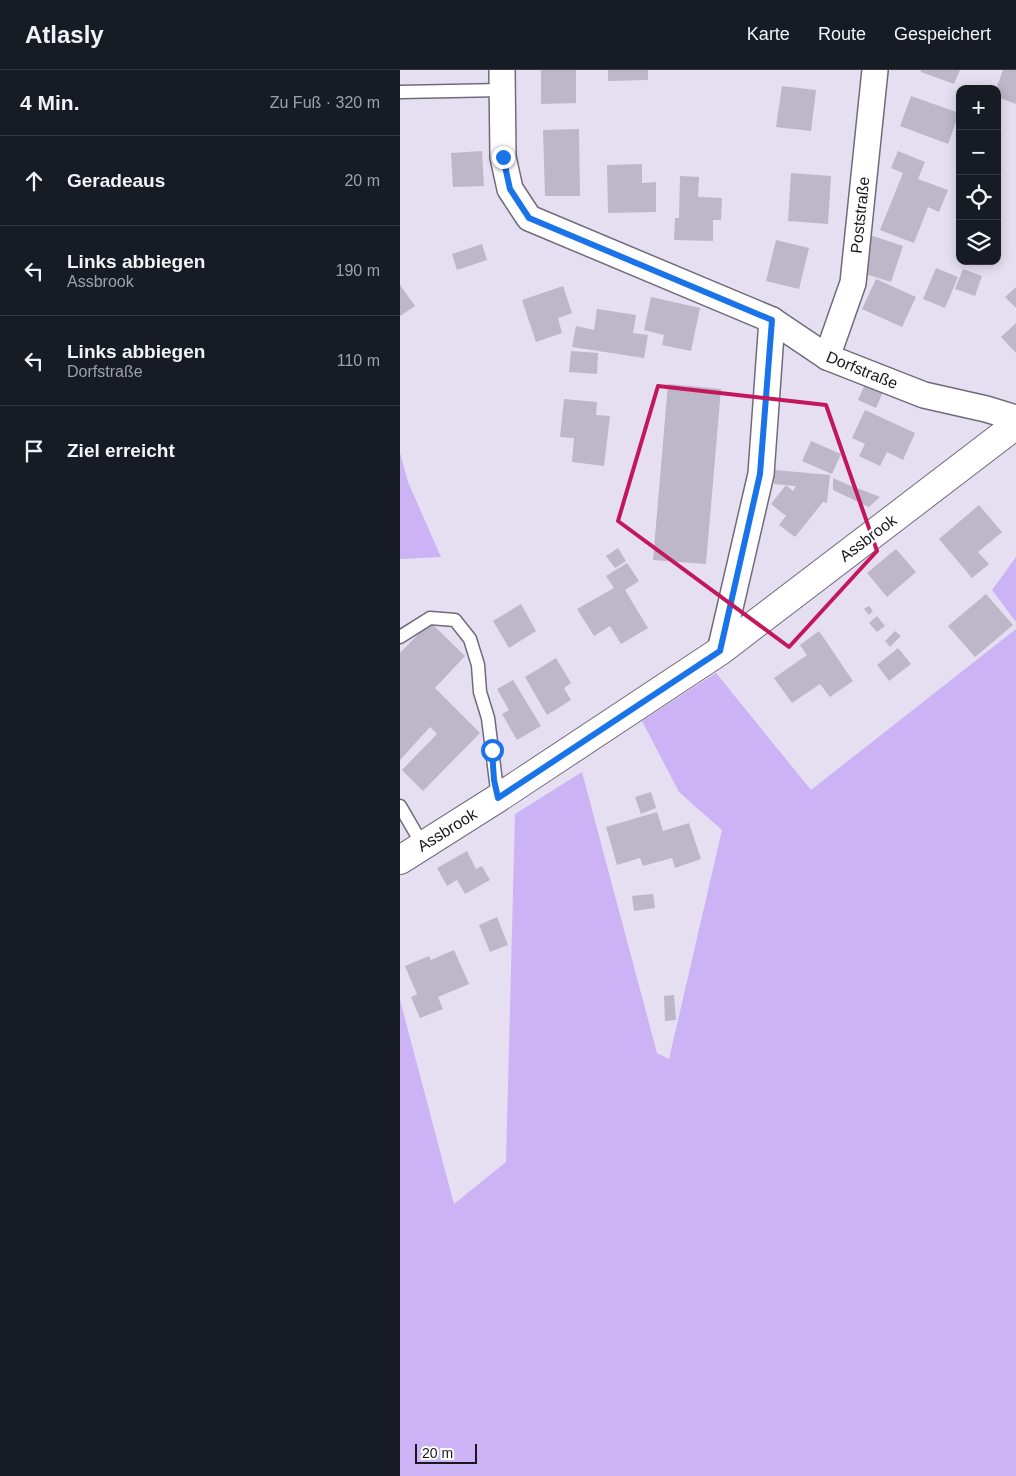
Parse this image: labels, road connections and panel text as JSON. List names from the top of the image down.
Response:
{
  "streets": {
    "street": ["Poststraße", "Dorfstraße", "Assbrook"]
  },
  "crossings": [
    ["Poststraße", "Dorfstraße"]
  ],
  "scale_bar": "20 m",
  "page": {
    "header": "Atlasly",
    "nav": ["Karte", "Route", "Gespeichert"],
    "heading": ["4 Min.", "Zu Fuß · 320 m"],
    "map_buttons": ["+", "−"],
    "list": [
      ["Geradeaus", "20 m"],
      ["Links abbiegen", "Assbrook", "190 m"],
      ["Links abbiegen", "Dorfstraße", "110 m"],
      "Ziel erreicht"
    ],
    "scale": "20 m"
  }
}
